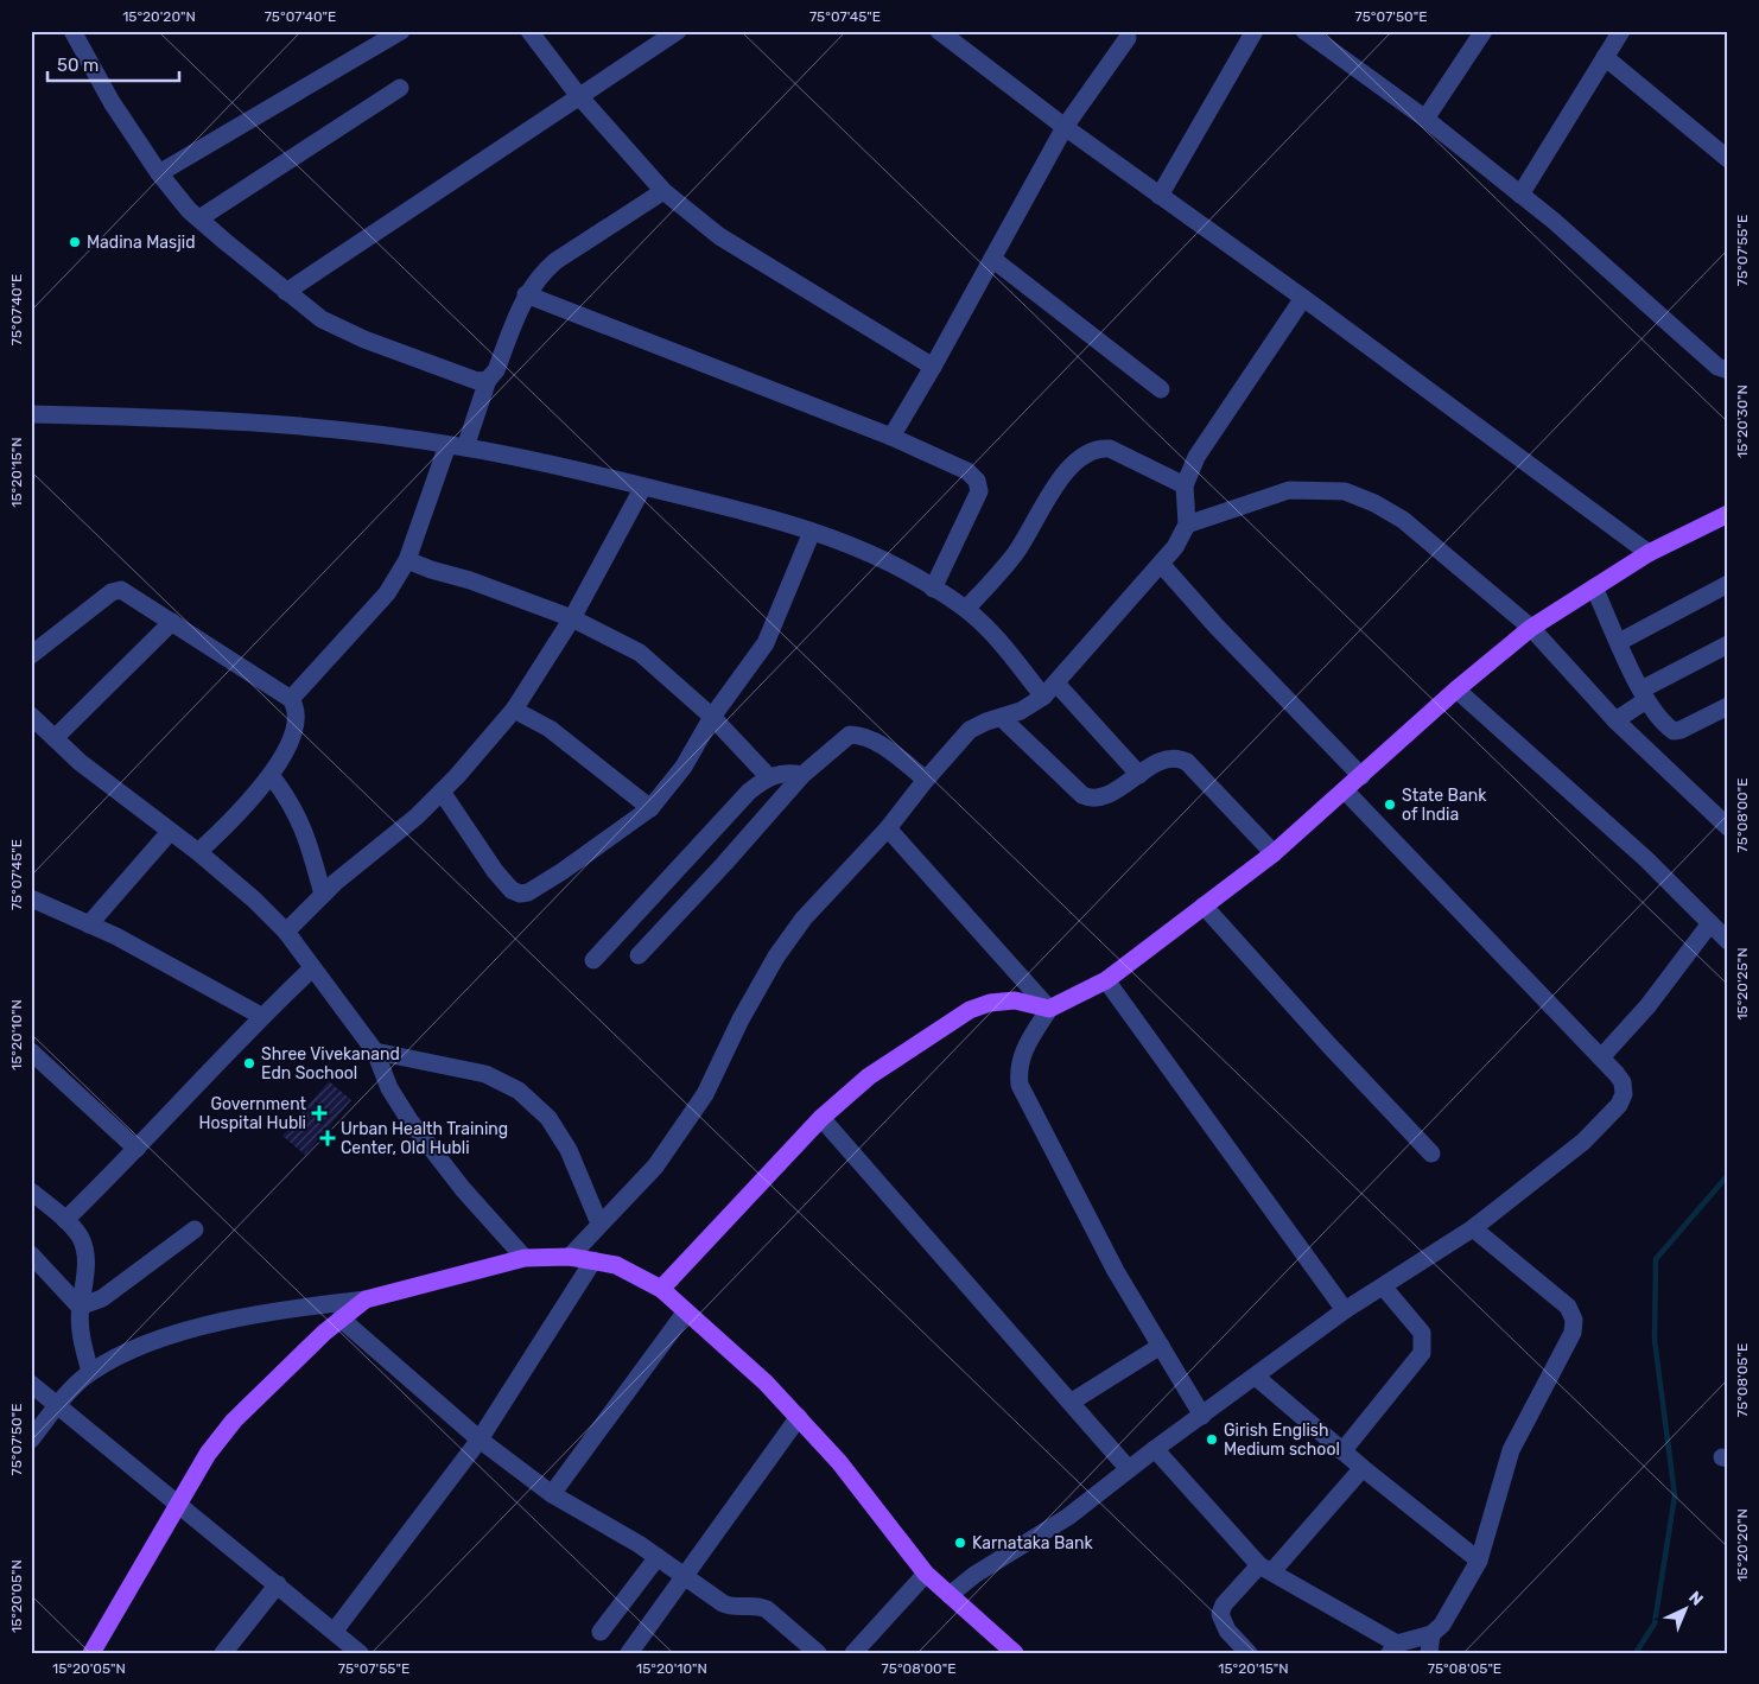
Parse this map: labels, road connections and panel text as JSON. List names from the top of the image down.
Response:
{
  "places": {
    "other": [
      "Madina Masjid",
      "State Bank of India",
      "Shree Vivekanand Edn Sochool",
      "Girish English Medium school",
      "Karnataka Bank"
    ],
    "health": ["Government Hospital Hubli", "Urban Health Training Center, Old Hubli"]
  },
  "scale_bar": "50 m",
  "north": "top right",
  "coordinates": [
    "15°20'20\"N",
    "75°07'40\"E",
    "75°07'45\"E",
    "75°07'50\"E",
    "75°07'55\"E",
    "15°20'30\"N",
    "15°20'15\"N",
    "75°08'00\"E",
    "15°20'25\"N",
    "15°20'10\"N",
    "75°08'05\"E",
    "15°20'05\"N"
  ]
}
